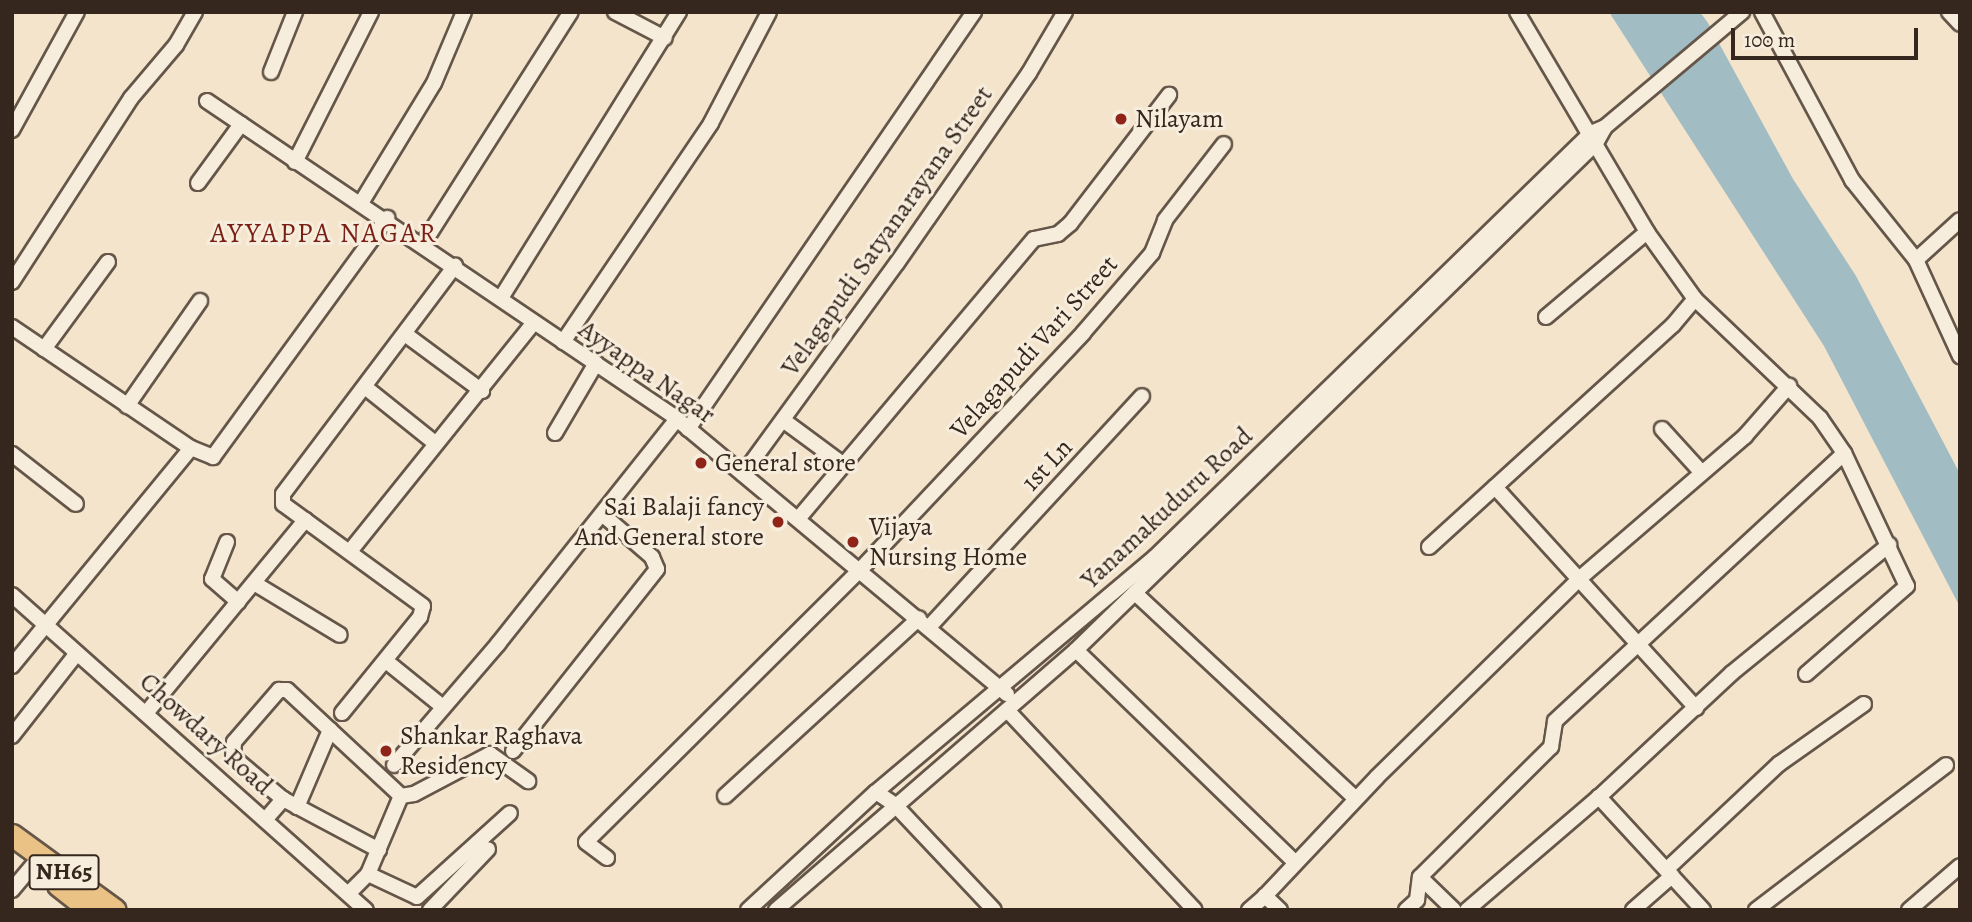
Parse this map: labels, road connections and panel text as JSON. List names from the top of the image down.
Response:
{
  "streets": {
    "highway": ["NH65"],
    "street": [
      "Velagapudi Satyanarayana Street",
      "Velagapudi Vari Street",
      "Ayyappa Nagar",
      "1st Ln",
      "Yanamakuduru Road",
      "Chowdary Road"
    ]
  },
  "crossings": [
    ["Velagapudi Satyanarayana Street", "Ayyappa Nagar"],
    ["Velagapudi Vari Street", "Ayyappa Nagar"],
    ["Ayyappa Nagar", "1st Ln"],
    ["Ayyappa Nagar", "Yanamakuduru Road"]
  ],
  "districts": ["AYYAPPA NAGAR"],
  "places": [
    "Nilayam",
    "General store",
    "Sai Balaji fancy And General store",
    "Vijaya Nursing Home",
    "Shankar Raghava Residency"
  ],
  "scale_bar": "100 m"
}
